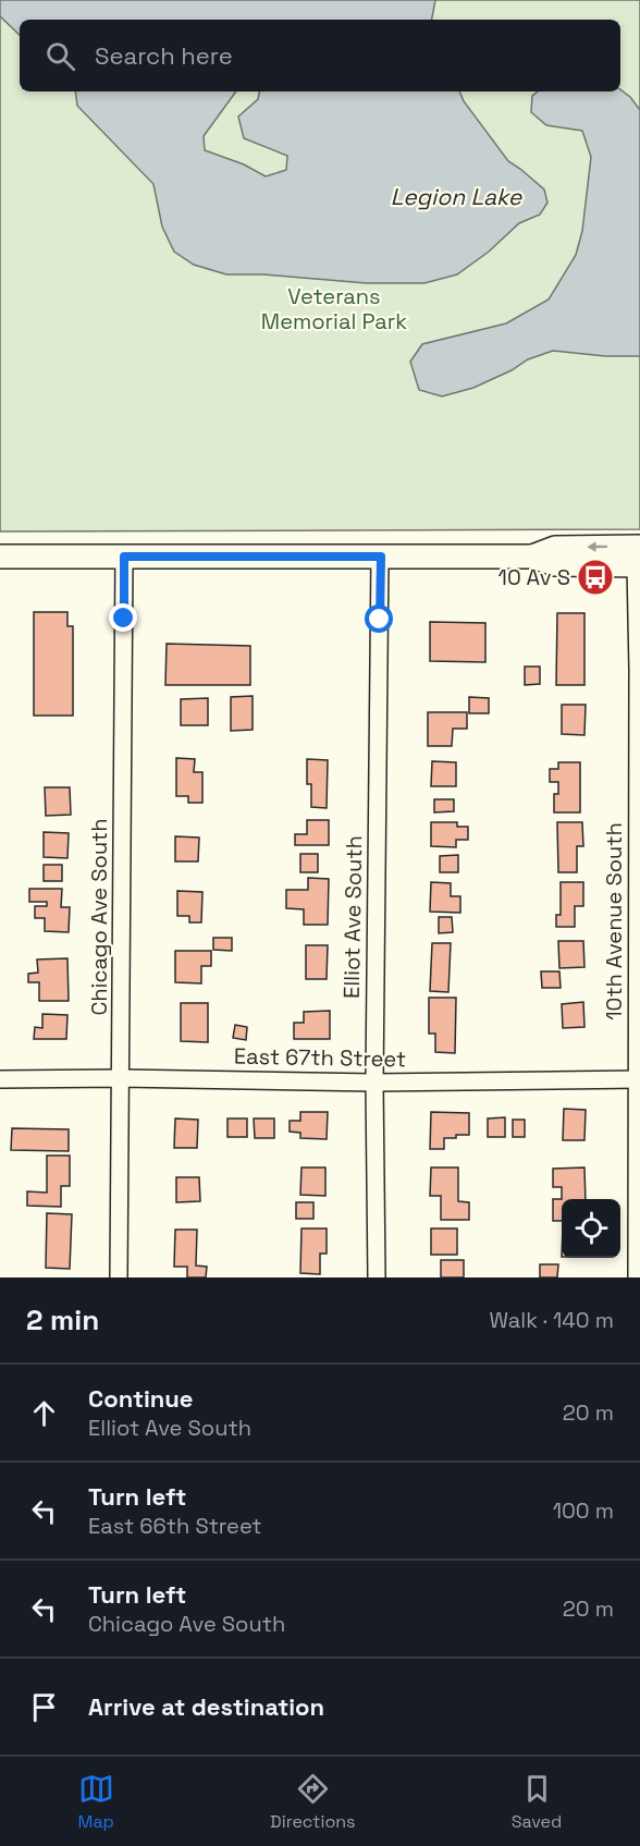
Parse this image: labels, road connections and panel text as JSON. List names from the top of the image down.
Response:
{
  "streets": {
    "street": [
      "Chicago Ave South",
      "Elliot Ave South",
      "10th Avenue South",
      "East 67th Street"
    ]
  },
  "crossings": [
    ["Chicago Ave South", "East 67th Street"],
    ["Elliot Ave South", "East 67th Street"],
    ["10th Avenue South", "East 67th Street"]
  ],
  "water": ["Legion Lake"],
  "parks": ["Veterans Memorial Park"],
  "places": {
    "bus stop": ["10 Av S"]
  },
  "page": {
    "search": "Search here",
    "heading": ["2 min", "Walk · 140 m"],
    "list": [
      ["Continue", "Elliot Ave South", "20 m"],
      ["Turn left", "East 66th Street", "100 m"],
      ["Turn left", "Chicago Ave South", "20 m"],
      "Arrive at destination"
    ],
    "nav": ["Map", "Directions", "Saved"]
  }
}
